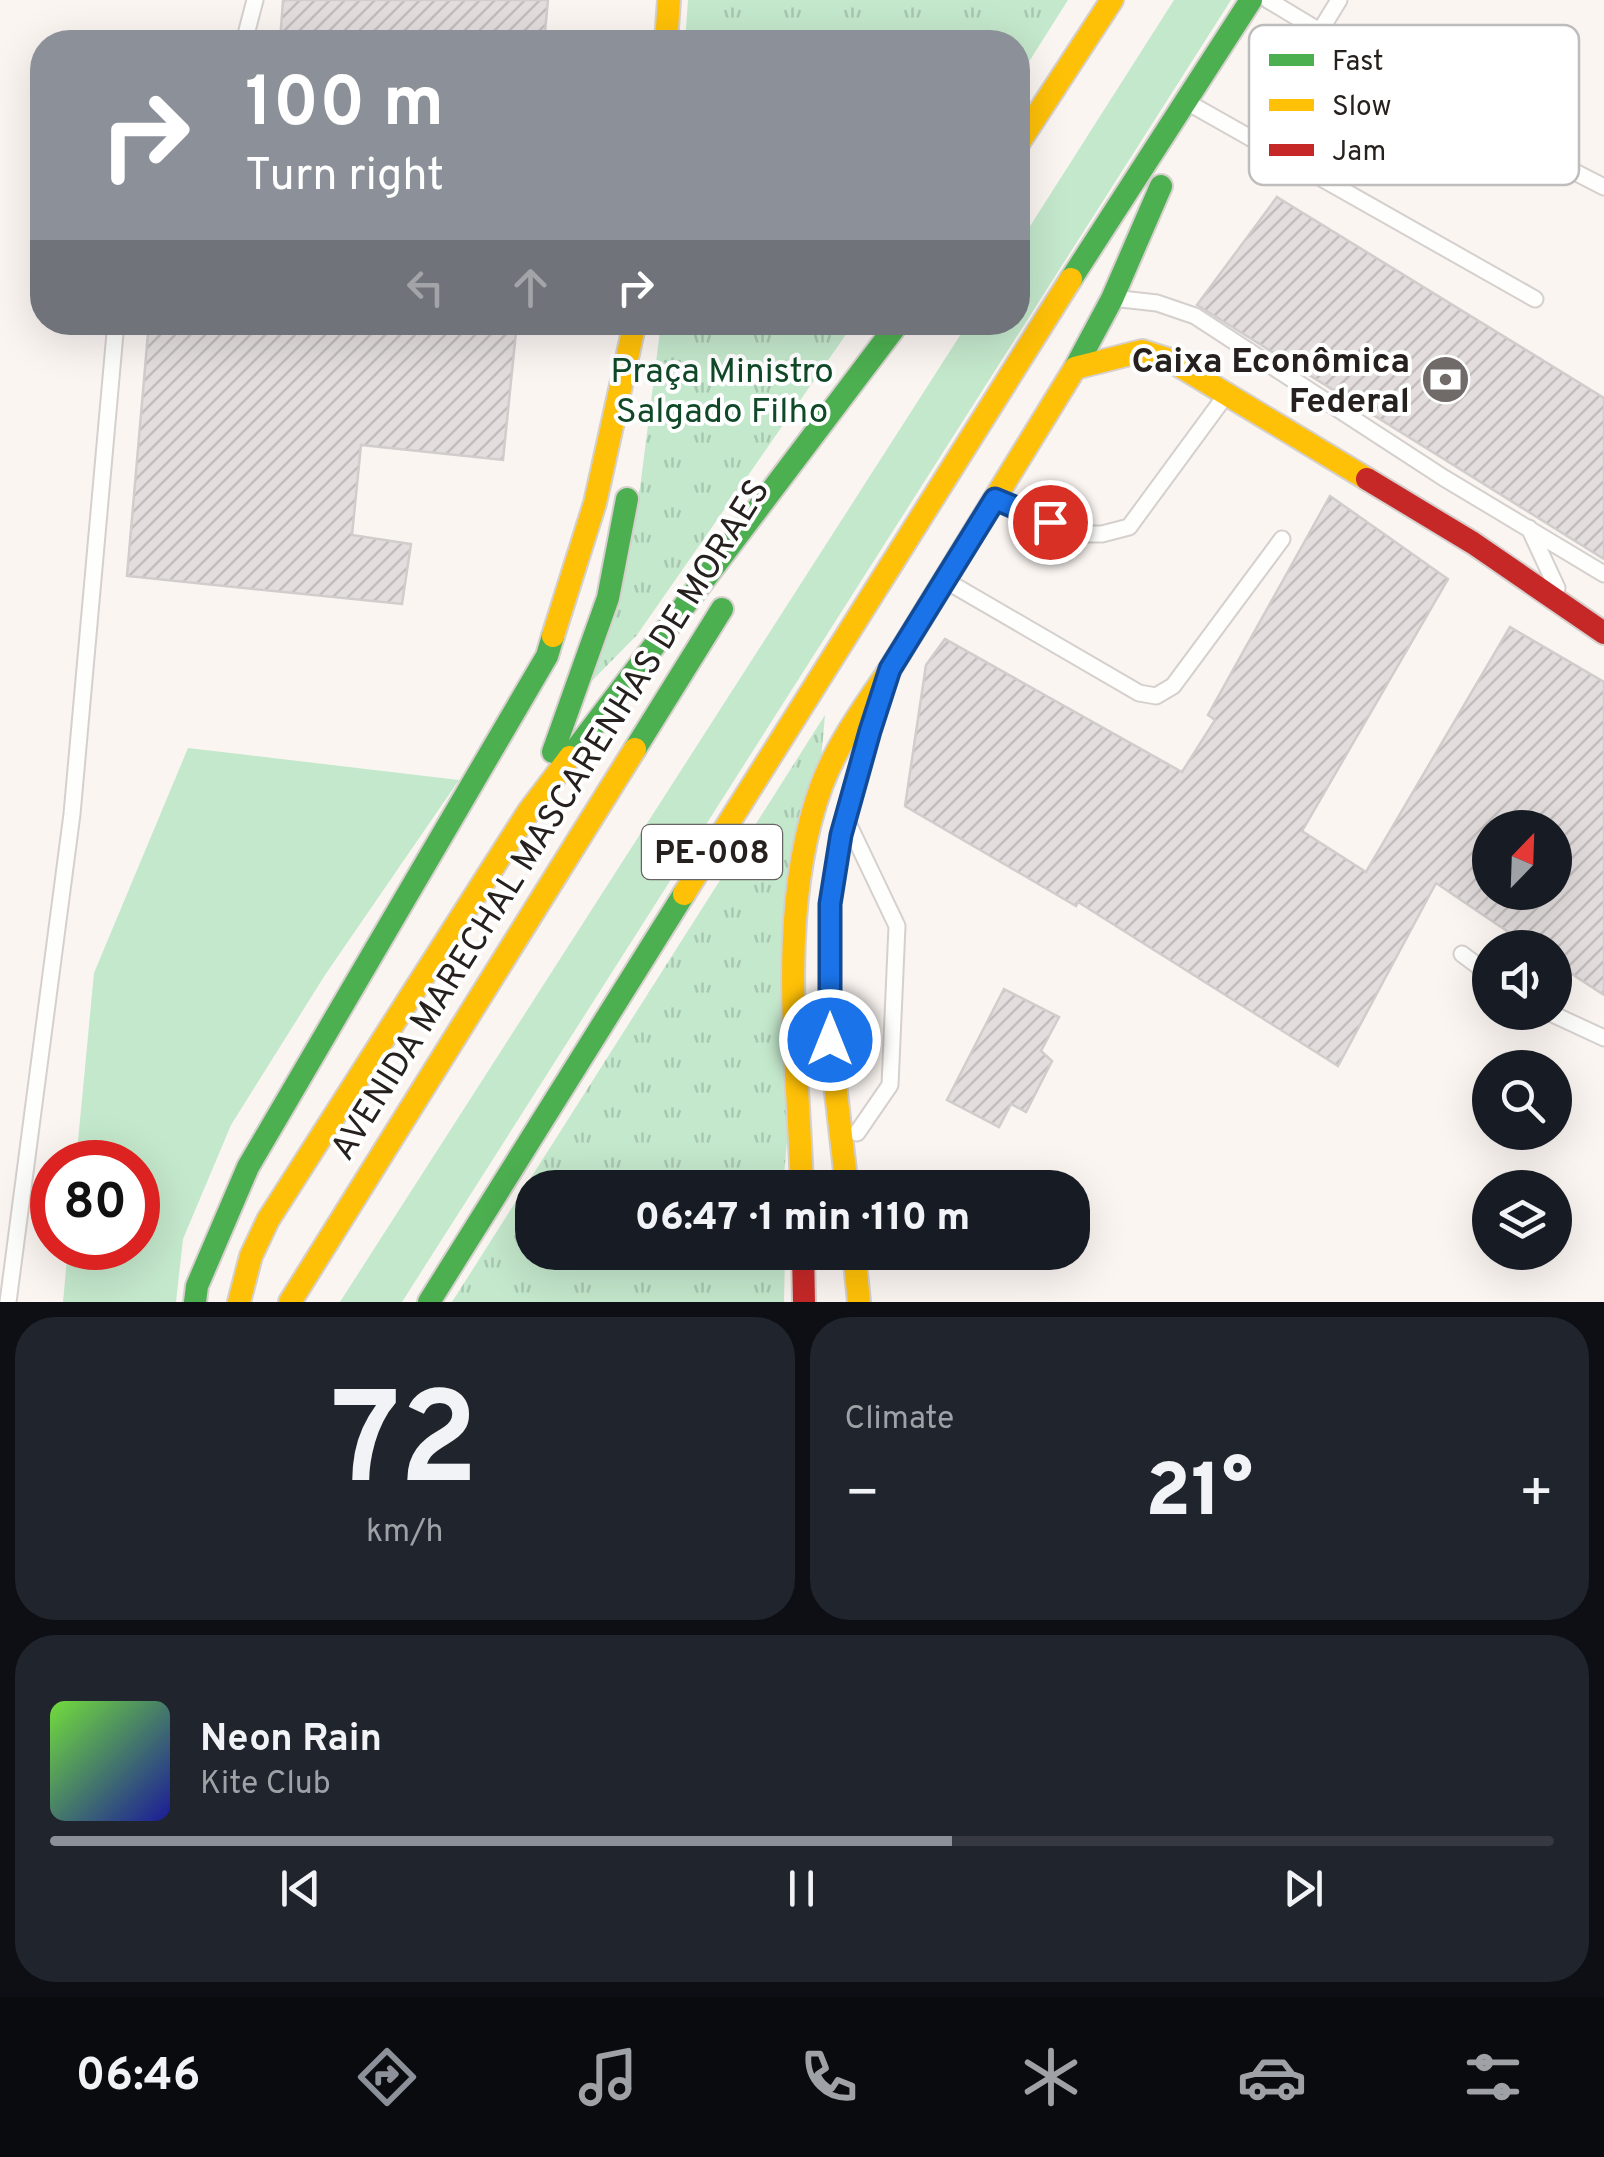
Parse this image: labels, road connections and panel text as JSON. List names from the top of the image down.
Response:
{
  "streets": {
    "main road": ["AVENIDA MARECHAL MASCARENHAS DE MORAES", "PE-008"]
  },
  "parks": ["Praça Ministro Salgado Filho"],
  "places": {
    "bank": ["Caixa Econômica Federal"]
  },
  "legend": ["Fast", "Slow", "Jam"],
  "north": "top right",
  "page": {
    "turn": ["100 m", "Turn right"],
    "limit": "80",
    "trip": "06:47 · 1 min · 110 m",
    "tile": [
      ["72", "km/h"],
      "Climate"
    ],
    "heat": ["−", "21°", "+"],
    "song": ["Neon Rain", "Kite Club"],
    "tabs": "06:46"
  }
}
